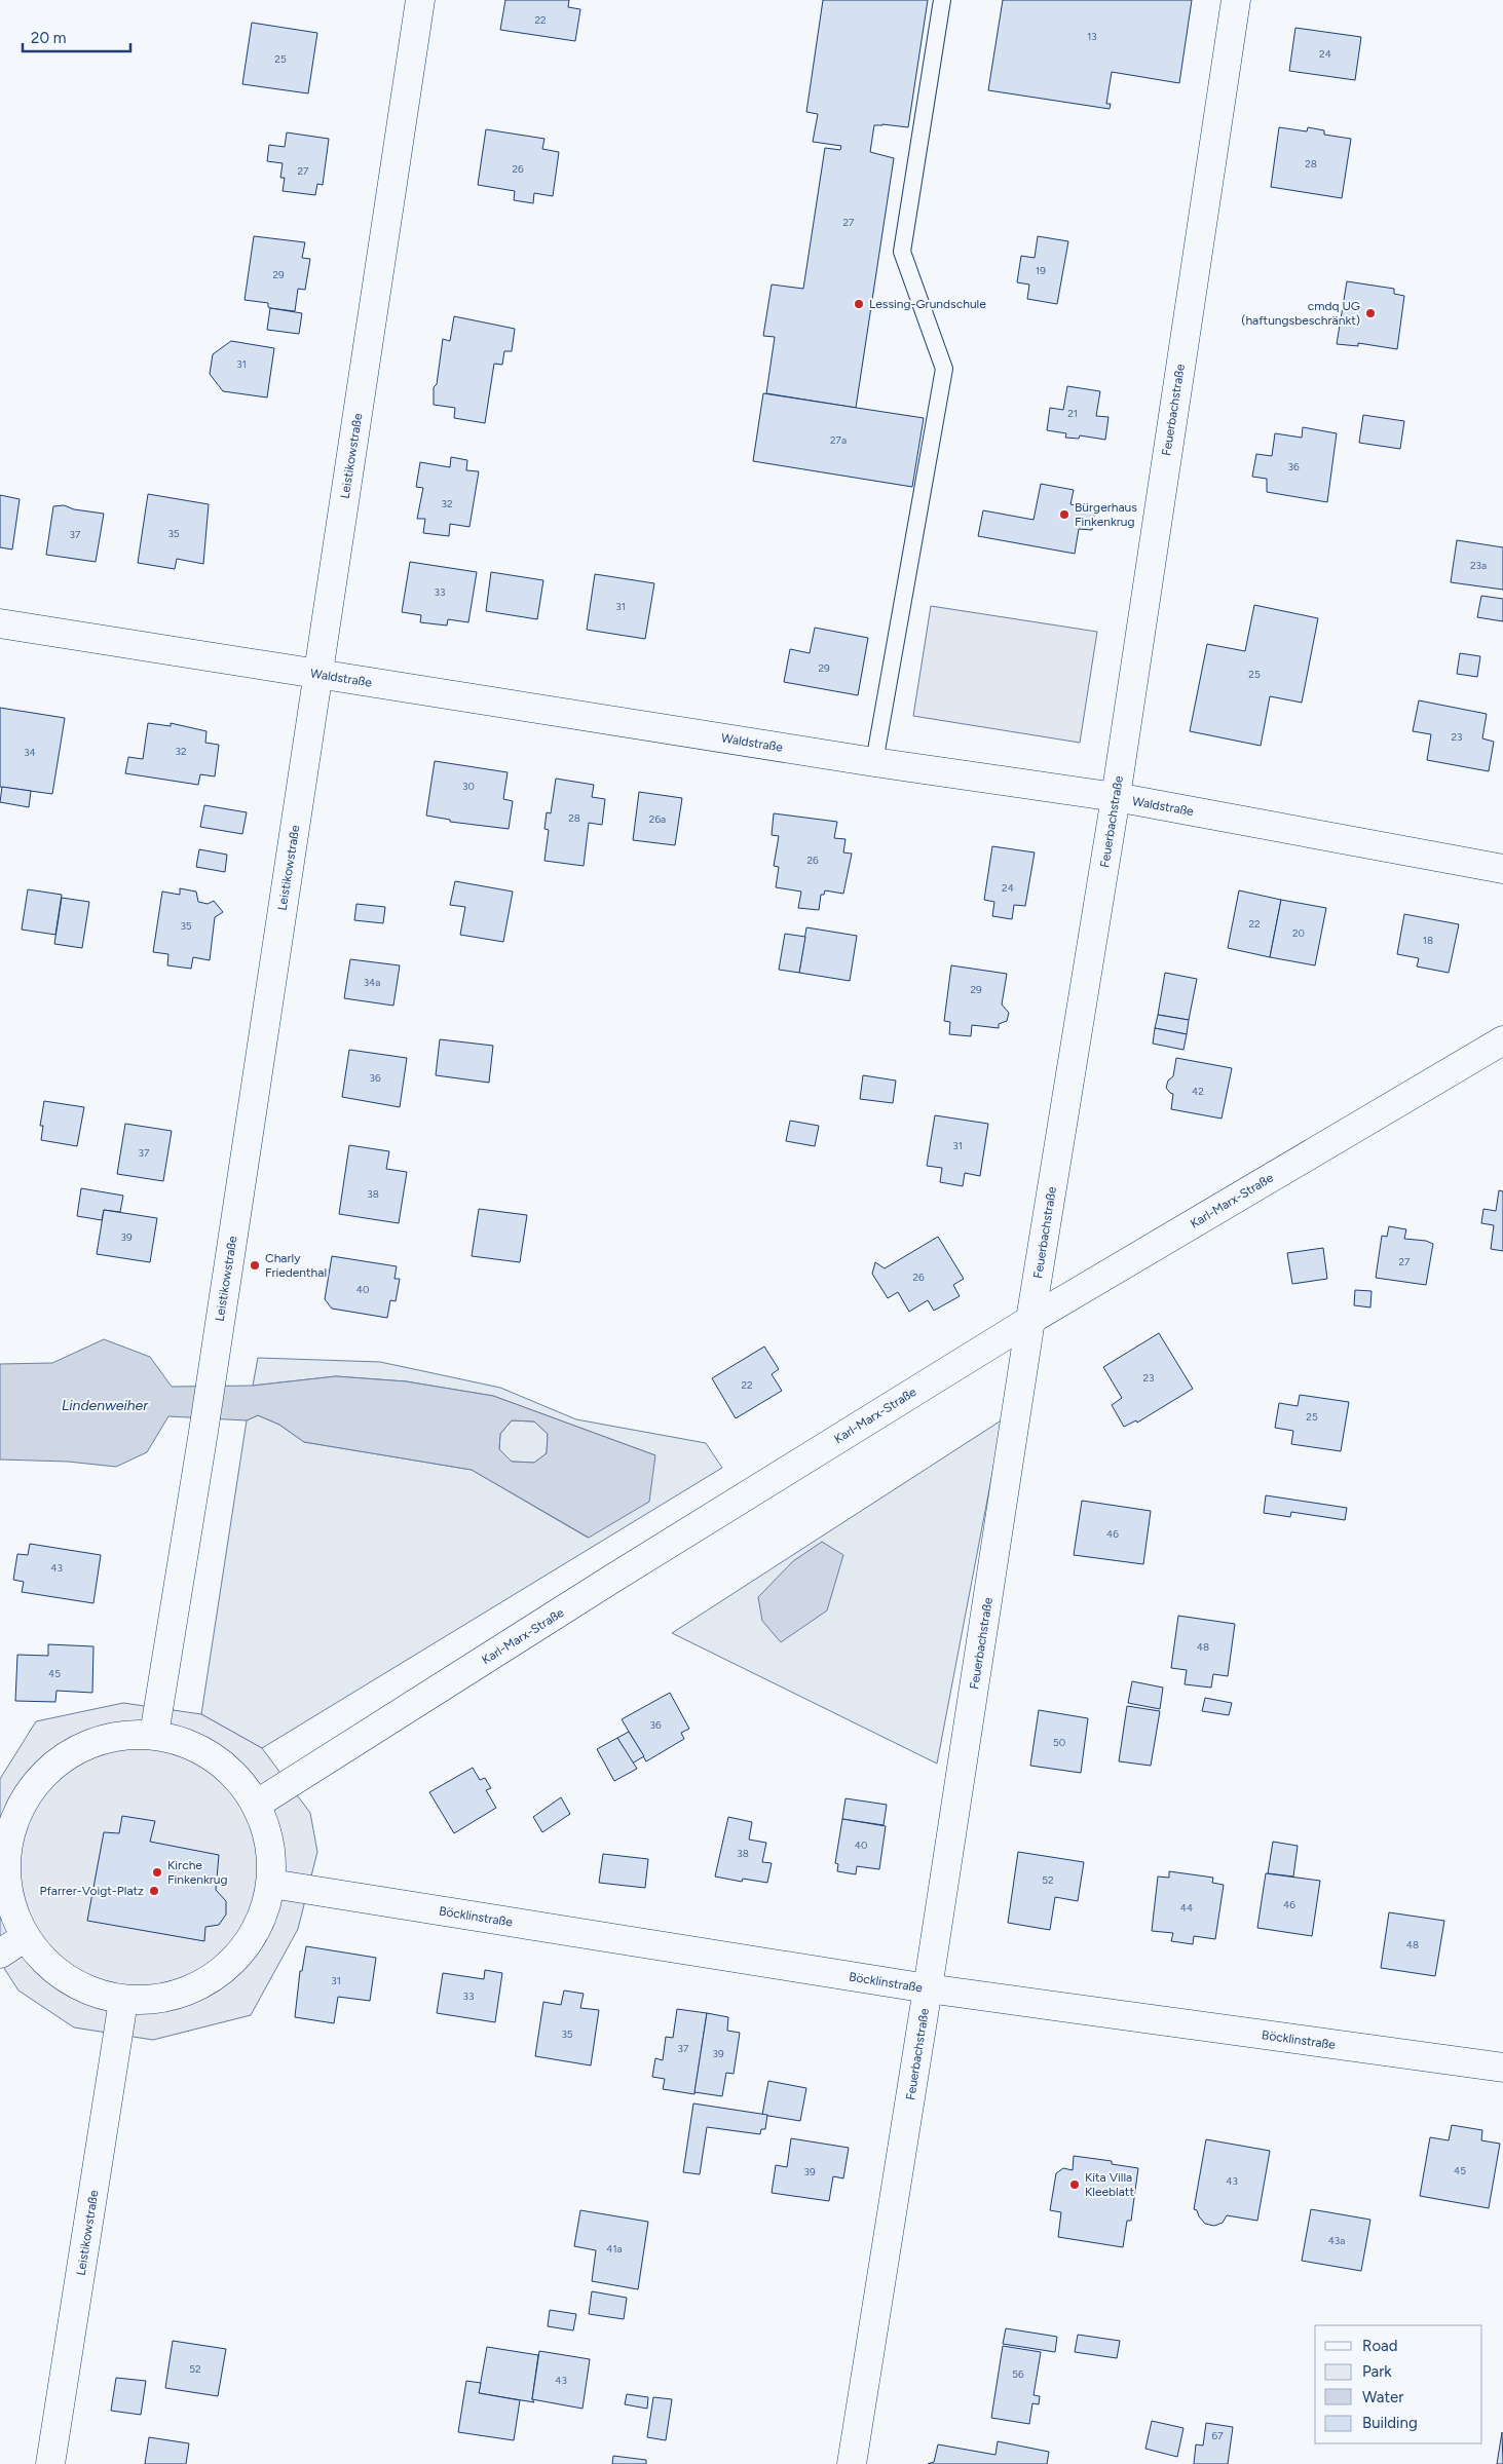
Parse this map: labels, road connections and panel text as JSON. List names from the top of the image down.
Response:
{
  "streets": {
    "street": [
      "Feuerbachstraße",
      "Leistikowstraße",
      "Waldstraße",
      "Karl-Marx-Straße",
      "Böcklinstraße"
    ]
  },
  "crossings": [
    ["Feuerbachstraße", "Waldstraße"],
    ["Feuerbachstraße", "Karl-Marx-Straße"],
    ["Feuerbachstraße", "Böcklinstraße"],
    ["Leistikowstraße", "Waldstraße"]
  ],
  "water": ["Lindenweiher"],
  "places": [
    "Lessing-Grundschule",
    "cmdq UG (haftungsbeschränkt)",
    "Bürgerhaus Finkenkrug",
    "Charly Friedenthal",
    "Kirche Finkenkrug",
    "Pfarrer-Voigt-Platz",
    "Kita Villa Kleeblatt"
  ],
  "house_numbers": [
    "22",
    "13",
    "24",
    "25",
    "28",
    "26",
    "27",
    "27",
    "19",
    "29",
    "31",
    "21",
    "27a",
    "36",
    "32",
    "35",
    "37",
    "23a",
    "33",
    "31",
    "29",
    "25",
    "23",
    "32",
    "34",
    "30",
    "28",
    "26a",
    "26",
    "24",
    "22",
    "35",
    "20",
    "18",
    "34a",
    "29",
    "36",
    "42",
    "31",
    "37",
    "38",
    "39",
    "27",
    "26",
    "40",
    "23",
    "22",
    "25",
    "46",
    "43",
    "48",
    "45",
    "36",
    "50",
    "40",
    "38",
    "52",
    "46",
    "44",
    "48",
    "31",
    "33",
    "35",
    "37",
    "39",
    "45",
    "39",
    "43",
    "43a",
    "41a",
    "52",
    "56",
    "43",
    "67"
  ],
  "legend": [
    "Road",
    "Park",
    "Water",
    "Building"
  ],
  "scale_bar": "20 m"
}
